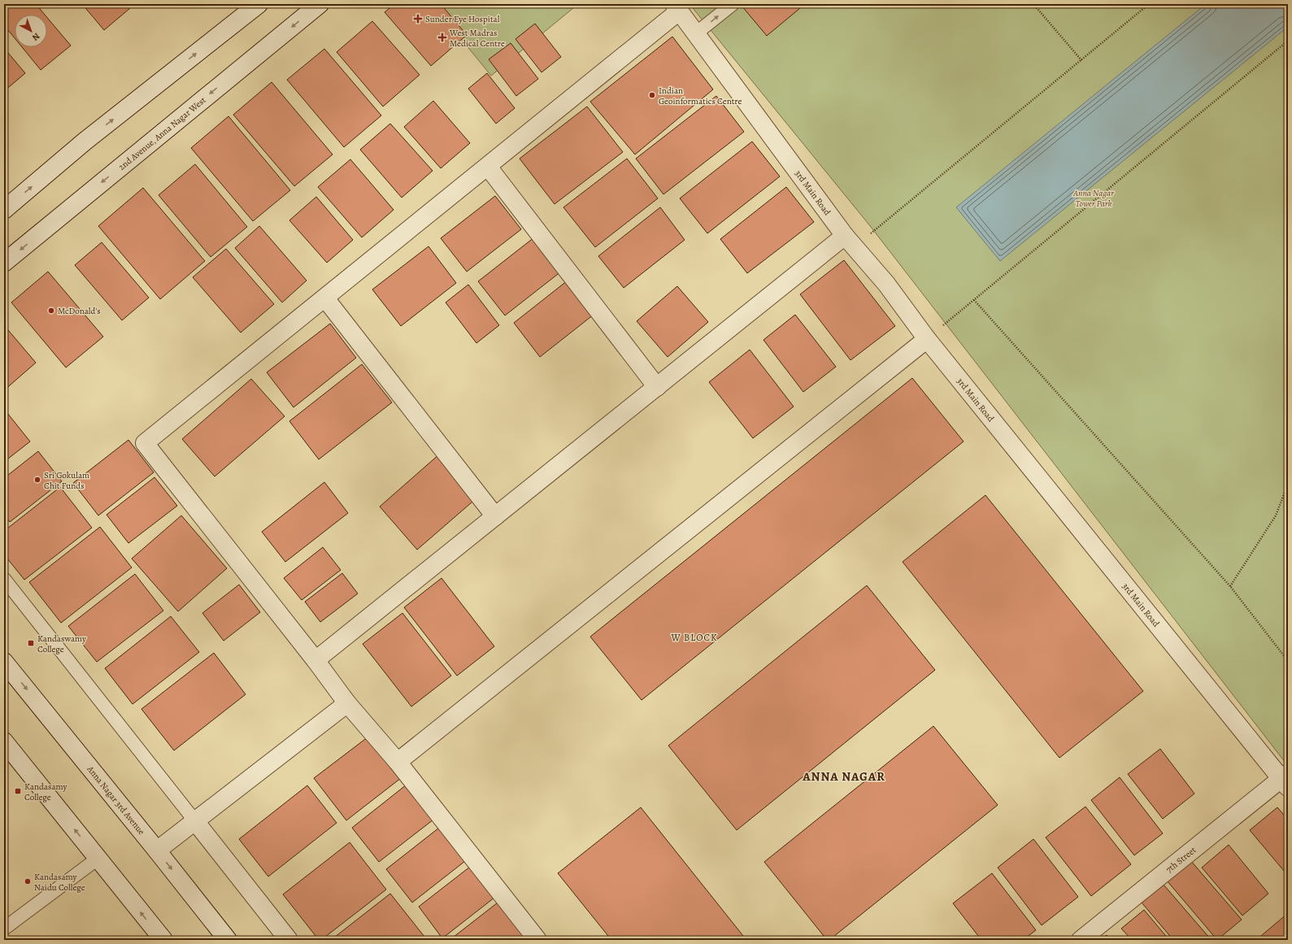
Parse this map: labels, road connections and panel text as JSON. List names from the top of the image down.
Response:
{
  "streets": {
    "street": [
      "2nd Avenue, Anna Nagar West",
      "3rd Main Road",
      "Anna Nagar 3rd Avenue",
      "7th Street"
    ]
  },
  "crossings": [
    ["3rd Main Road", "7th Street"]
  ],
  "districts": ["W BLOCK", "ANNA NAGAR"],
  "parks": ["Anna Nagar Tower Park"],
  "places": {
    "health": ["Sunder Eye Hospital", "West Madras Medical Centre"],
    "other": [
      "Indian Geoinformatics Centre",
      "McDonald's",
      "Sri Gokulam Chit Funds",
      "Kandasamy Naidu College"
    ],
    "transit": ["Kandaswamy College", "Kandasamy College"]
  },
  "north": "bottom right"
}
